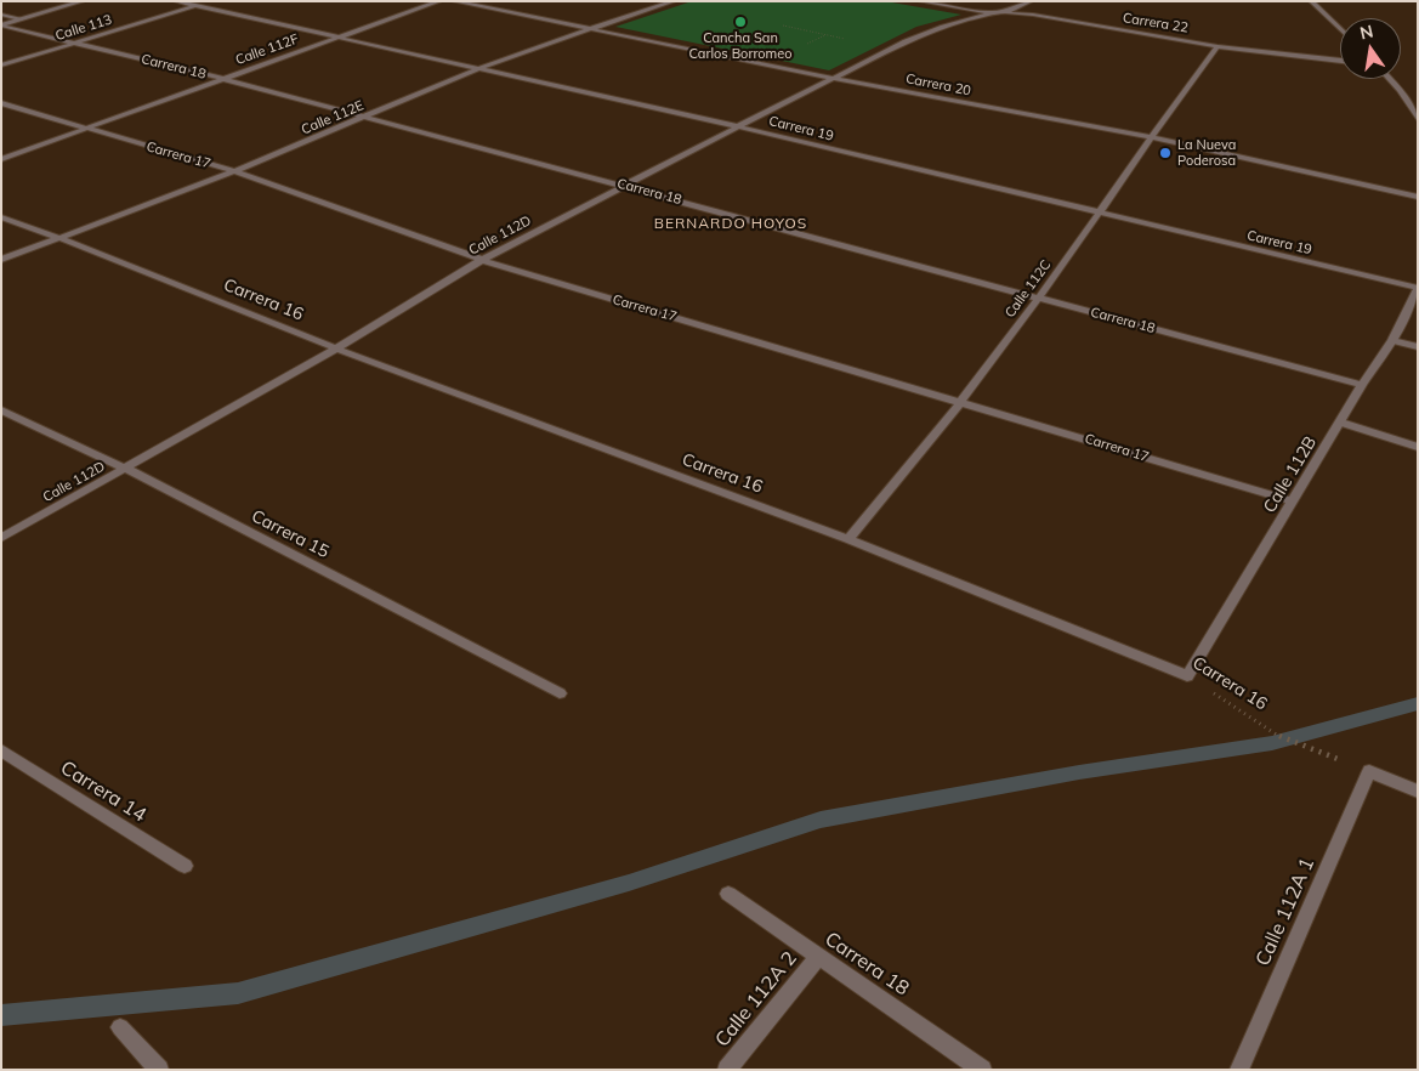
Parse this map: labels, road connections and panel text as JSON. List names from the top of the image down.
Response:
{
  "streets": {
    "street": [
      "Carrera 22",
      "Calle 113",
      "Calle 112F",
      "Carrera 18",
      "Carrera 20",
      "Calle 112E",
      "Carrera 19",
      "Carrera 17",
      "Calle 112D",
      "Calle 112C",
      "Carrera 16",
      "Calle 112B",
      "Carrera 15",
      "Carrera 14",
      "Calle 112A 1",
      "Calle 112A 2"
    ]
  },
  "crossings": [
    ["Carrera 22", "Calle 112D"],
    ["Carrera 22", "Calle 112C"],
    ["Calle 113", "Carrera 18"],
    ["Calle 113", "Carrera 19"],
    ["Calle 112F", "Carrera 18"],
    ["Calle 112F", "Carrera 19"],
    ["Calle 112F", "Carrera 17"],
    ["Carrera 18", "Calle 112E"],
    ["Carrera 18", "Calle 112D"],
    ["Carrera 18", "Calle 112C"],
    ["Carrera 18", "Calle 112B"],
    ["Carrera 18", "Calle 112A 2"],
    ["Carrera 20", "Calle 112E"],
    ["Carrera 20", "Calle 112D"],
    ["Carrera 20", "Calle 112C"],
    ["Calle 112E", "Carrera 19"],
    ["Calle 112E", "Carrera 17"],
    ["Calle 112E", "Carrera 16"],
    ["Carrera 19", "Calle 112D"],
    ["Carrera 19", "Calle 112C"],
    ["Carrera 19", "Calle 112B"],
    ["Carrera 17", "Calle 112D"],
    ["Carrera 17", "Calle 112C"],
    ["Carrera 17", "Calle 112B"],
    ["Calle 112D", "Carrera 16"],
    ["Calle 112D", "Carrera 15"],
    ["Calle 112C", "Carrera 16"],
    ["Carrera 16", "Calle 112B"],
    ["Carrera 16", "Calle 112A 1"]
  ],
  "districts": ["BERNARDO HOYOS"],
  "places": ["Cancha San Carlos Borromeo", "La Nueva Poderosa"],
  "north": "top"
}
